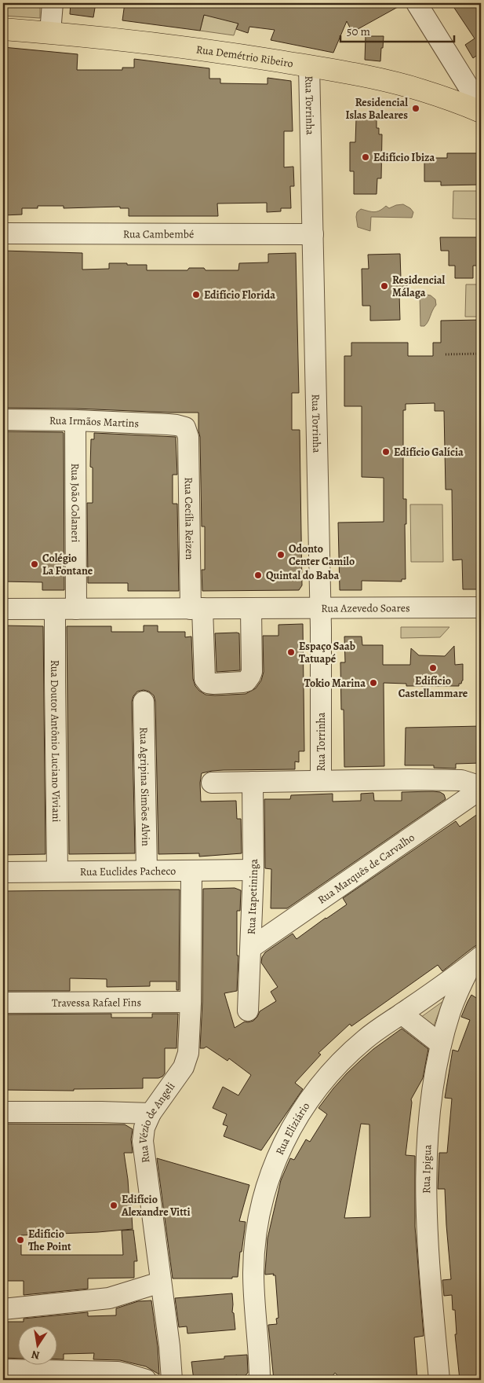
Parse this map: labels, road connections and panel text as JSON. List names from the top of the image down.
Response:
{
  "streets": {
    "main road": ["Rua Demétrio Ribeiro"],
    "street": [
      "Rua Torrinha",
      "Rua Cambembé",
      "Rua Irmãos Martins",
      "Rua João Colaneri",
      "Rua Cecília Reizen",
      "Rua Azevedo Soares",
      "Rua Doutor Antônio Luciano Viviani",
      "Rua Agripina Simões Alvin",
      "Rua Marquês de Carvalho",
      "Rua Euclides Pacheco",
      "Rua Itapetininga",
      "Travessa Rafael Fins",
      "Rua Vézio de Angeli",
      "Rua Eliziário",
      "Rua Ipigua"
    ]
  },
  "crossings": [
    ["Rua Demétrio Ribeiro", "Rua Torrinha"],
    ["Rua Torrinha", "Rua Cambembé"],
    ["Rua Torrinha", "Rua Azevedo Soares"],
    ["Rua Irmãos Martins", "Rua João Colaneri"],
    ["Rua Irmãos Martins", "Rua Cecília Reizen"],
    ["Rua João Colaneri", "Rua Azevedo Soares"],
    ["Rua Cecília Reizen", "Rua Azevedo Soares"],
    ["Rua Azevedo Soares", "Rua Doutor Antônio Luciano Viviani"],
    ["Rua Doutor Antônio Luciano Viviani", "Rua Euclides Pacheco"],
    ["Rua Agripina Simões Alvin", "Rua Euclides Pacheco"],
    ["Rua Marquês de Carvalho", "Rua Itapetininga"],
    ["Rua Euclides Pacheco", "Rua Itapetininga"],
    ["Rua Euclides Pacheco", "Rua Vézio de Angeli"],
    ["Travessa Rafael Fins", "Rua Vézio de Angeli"],
    ["Rua Eliziário", "Rua Ipigua"]
  ],
  "places": [
    "Residencial Islas Baleares",
    "Edifício Ibiza",
    "Residencial Málaga",
    "Edifício Florida",
    "Edifício Galícia",
    "Odonto Center Camilo",
    "Colégio La Fontane",
    "Quintal do Baba",
    "Espaço Saab Tatuapé",
    "Edifício Castellammare",
    "Tokio Marina",
    "Edifício Alexandre Vitti",
    "Edifício The Point"
  ],
  "scale_bar": "50 m",
  "north": "bottom"
}
